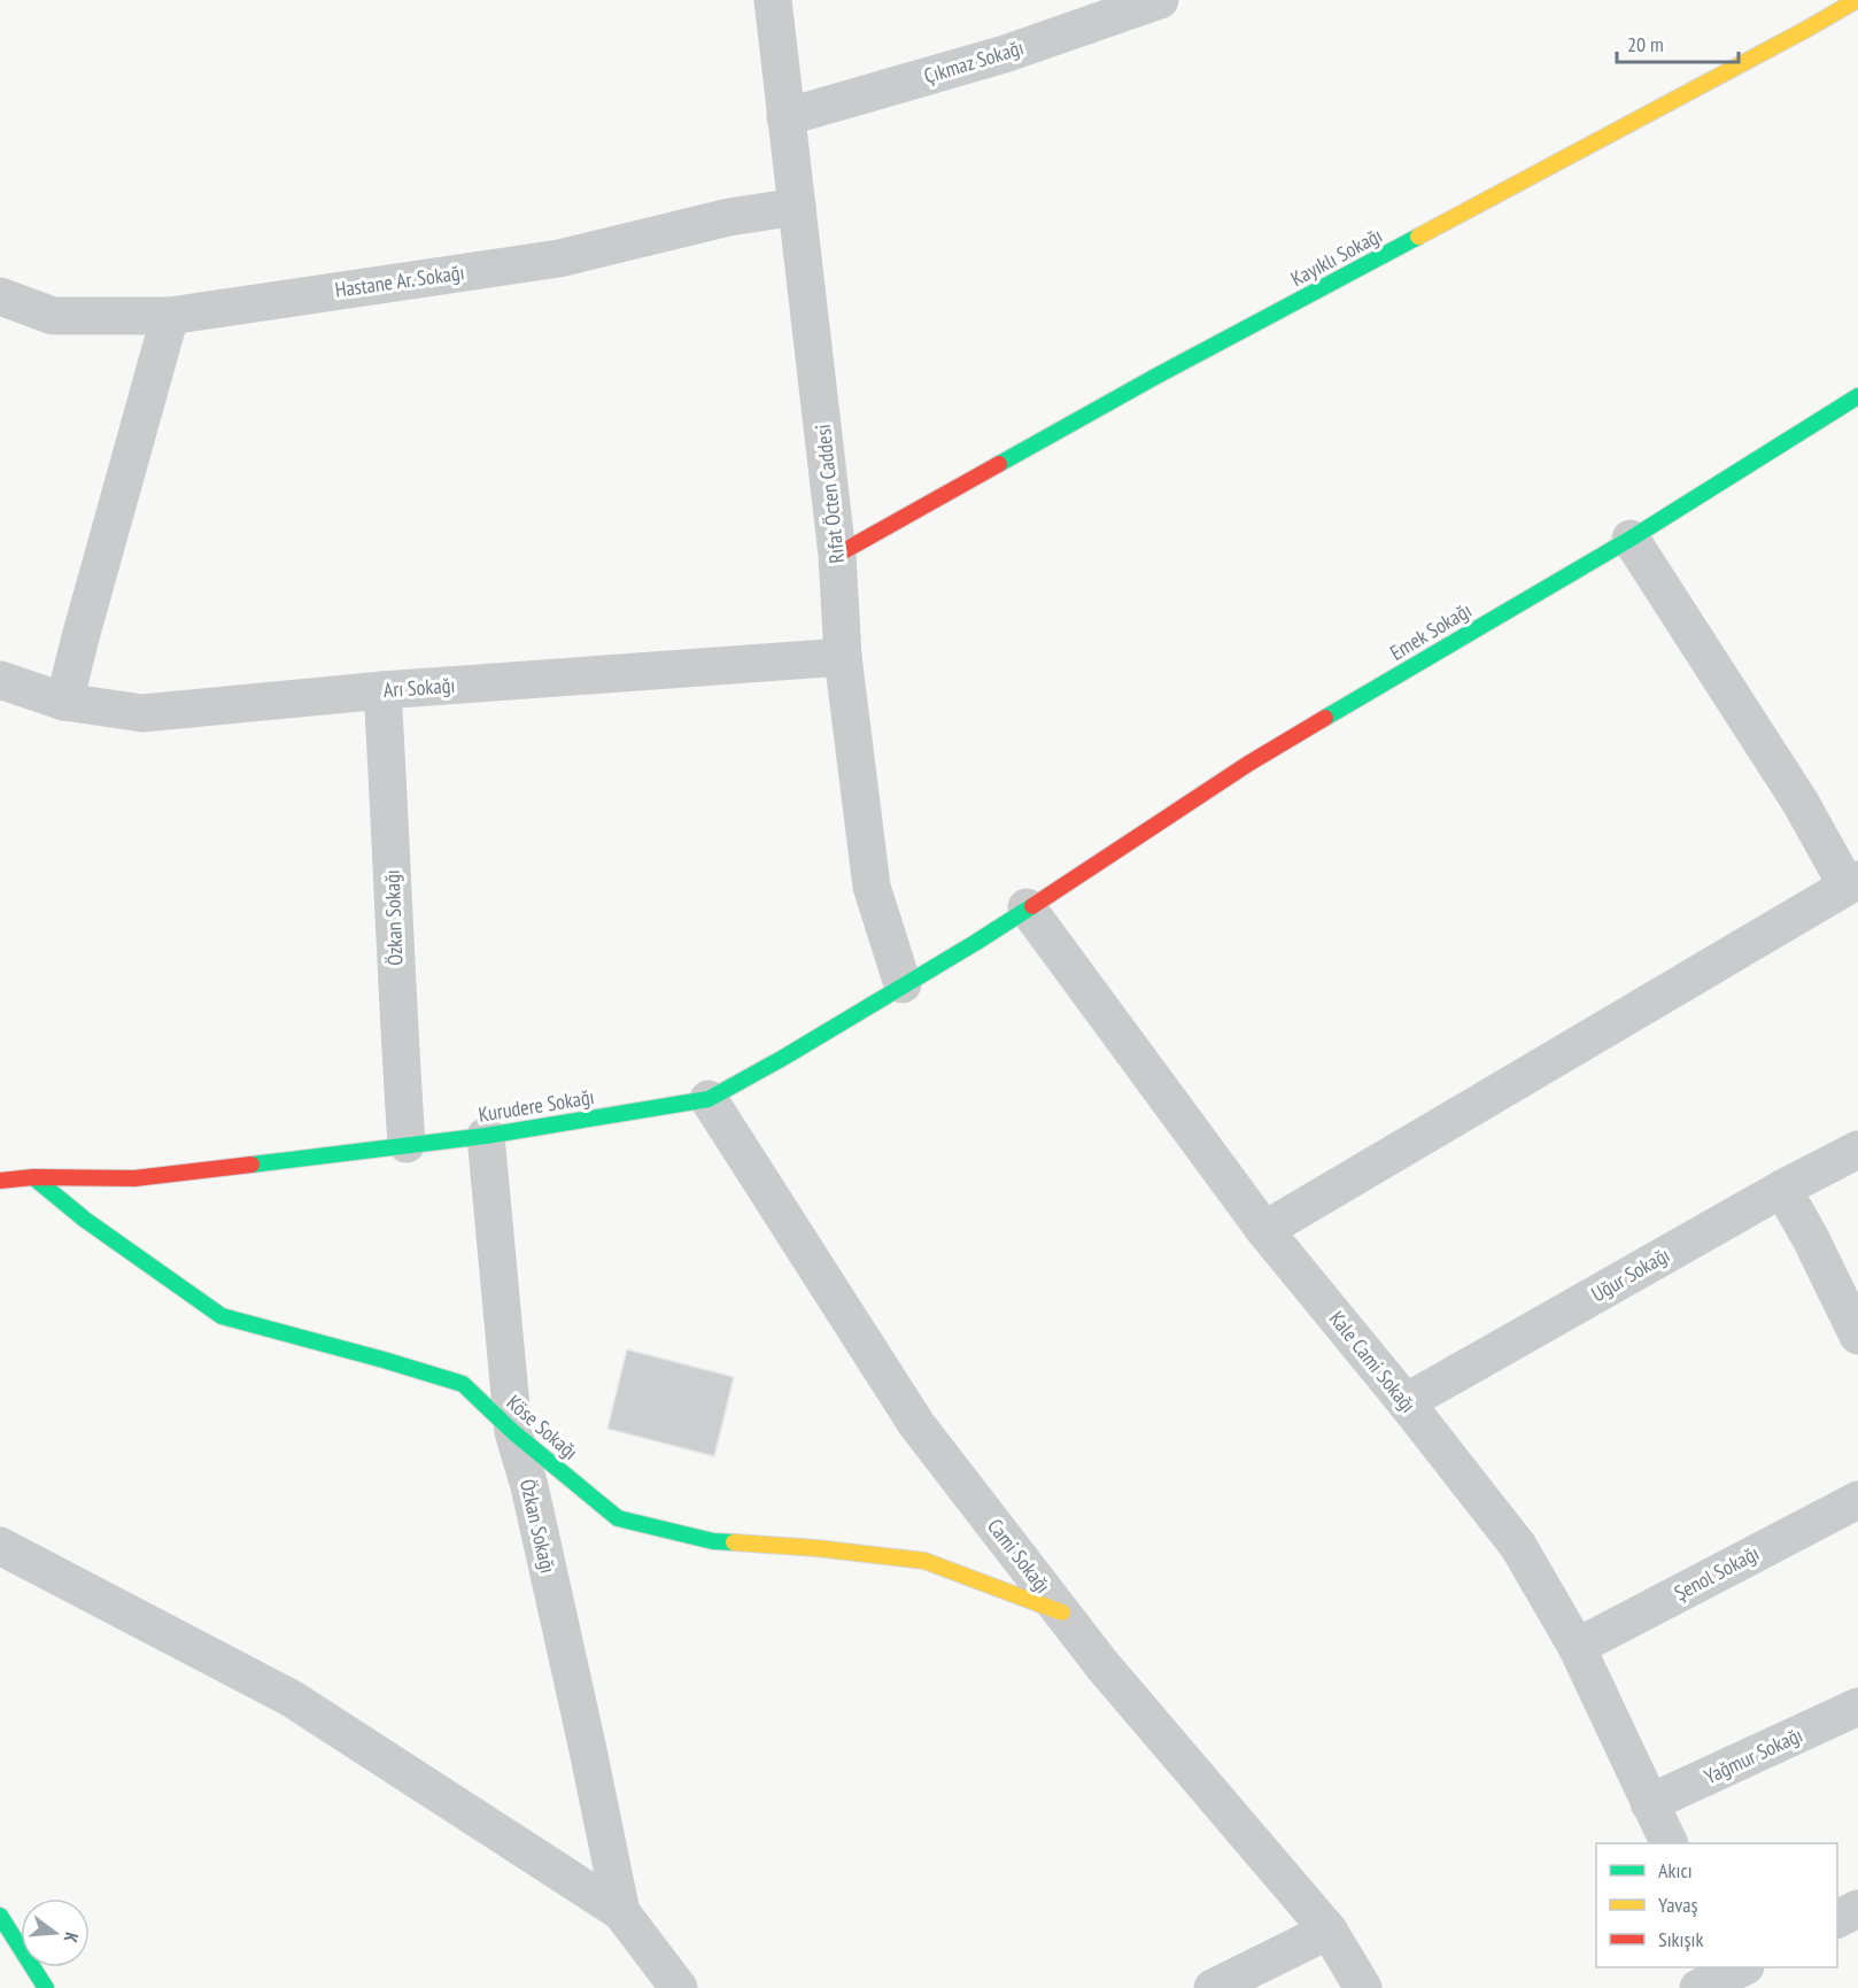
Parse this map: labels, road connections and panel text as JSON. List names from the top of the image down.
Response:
{
  "streets": {
    "street": [
      "Çıkmaz Sokağı",
      "Kayıklı Sokağı",
      "Hastane Ar. Sokağı",
      "Rıfat Öcten Caddesi",
      "Emek Sokağı",
      "Arı Sokağı",
      "Özkan Sokağı",
      "Kurudere Sokağı",
      "Uğur Sokağı",
      "Kale Cami Sokağı",
      "Köse Sokağı",
      "Cami Sokağı",
      "Şenol Sokağı",
      "Yağmur Sokağı"
    ]
  },
  "crossings": [
    ["Çıkmaz Sokağı", "Rıfat Öcten Caddesi"],
    ["Kayıklı Sokağı", "Rıfat Öcten Caddesi"],
    ["Hastane Ar. Sokağı", "Rıfat Öcten Caddesi"],
    ["Rıfat Öcten Caddesi", "Arı Sokağı"],
    ["Rıfat Öcten Caddesi", "Kurudere Sokağı"],
    ["Emek Sokağı", "Kurudere Sokağı"],
    ["Emek Sokağı", "Kale Cami Sokağı"],
    ["Arı Sokağı", "Özkan Sokağı"],
    ["Özkan Sokağı", "Kurudere Sokağı"],
    ["Özkan Sokağı", "Köse Sokağı"],
    ["Kurudere Sokağı", "Kale Cami Sokağı"],
    ["Kurudere Sokağı", "Köse Sokağı"],
    ["Kurudere Sokağı", "Cami Sokağı"],
    ["Uğur Sokağı", "Kale Cami Sokağı"],
    ["Kale Cami Sokağı", "Şenol Sokağı"],
    ["Kale Cami Sokağı", "Yağmur Sokağı"],
    ["Köse Sokağı", "Cami Sokağı"]
  ],
  "legend": ["Akıcı", "Yavaş", "Sıkışık"],
  "scale_bar": "20 m",
  "north": "right"
}
